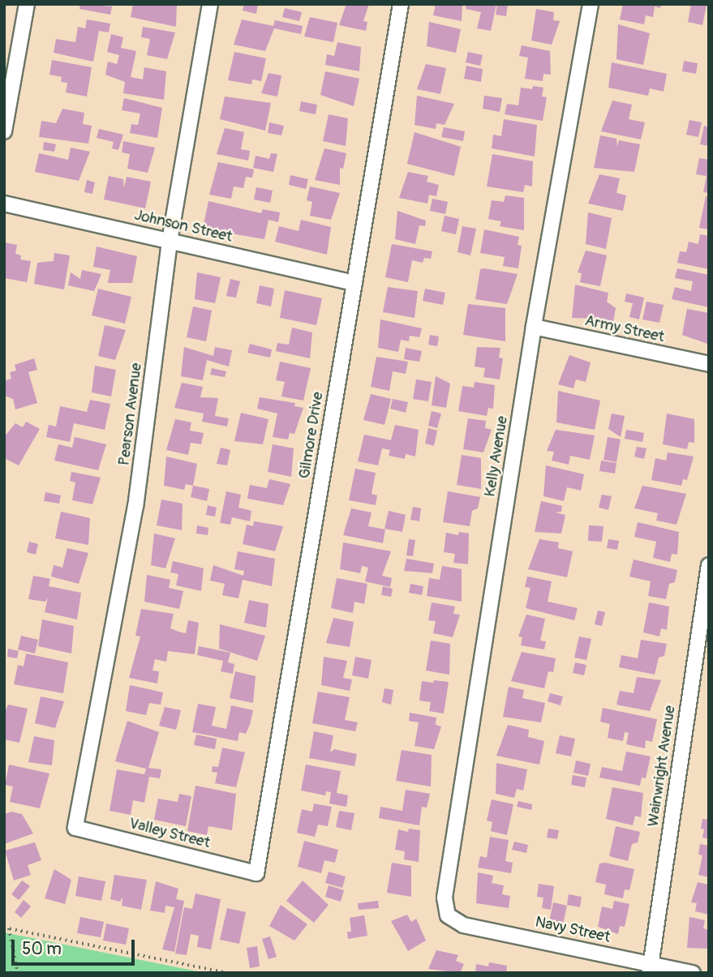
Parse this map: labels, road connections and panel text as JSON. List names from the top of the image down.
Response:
{
  "streets": {
    "street": [
      "Johnson Street",
      "Army Street",
      "Pearson Avenue",
      "Gilmore Drive",
      "Kelly Avenue",
      "Wainwright Avenue",
      "Valley Street",
      "Navy Street"
    ]
  },
  "crossings": [
    ["Johnson Street", "Pearson Avenue"],
    ["Johnson Street", "Gilmore Drive"],
    ["Army Street", "Kelly Avenue"],
    ["Pearson Avenue", "Valley Street"],
    ["Gilmore Drive", "Valley Street"],
    ["Kelly Avenue", "Navy Street"],
    ["Wainwright Avenue", "Navy Street"]
  ],
  "scale_bar": "50 m"
}
